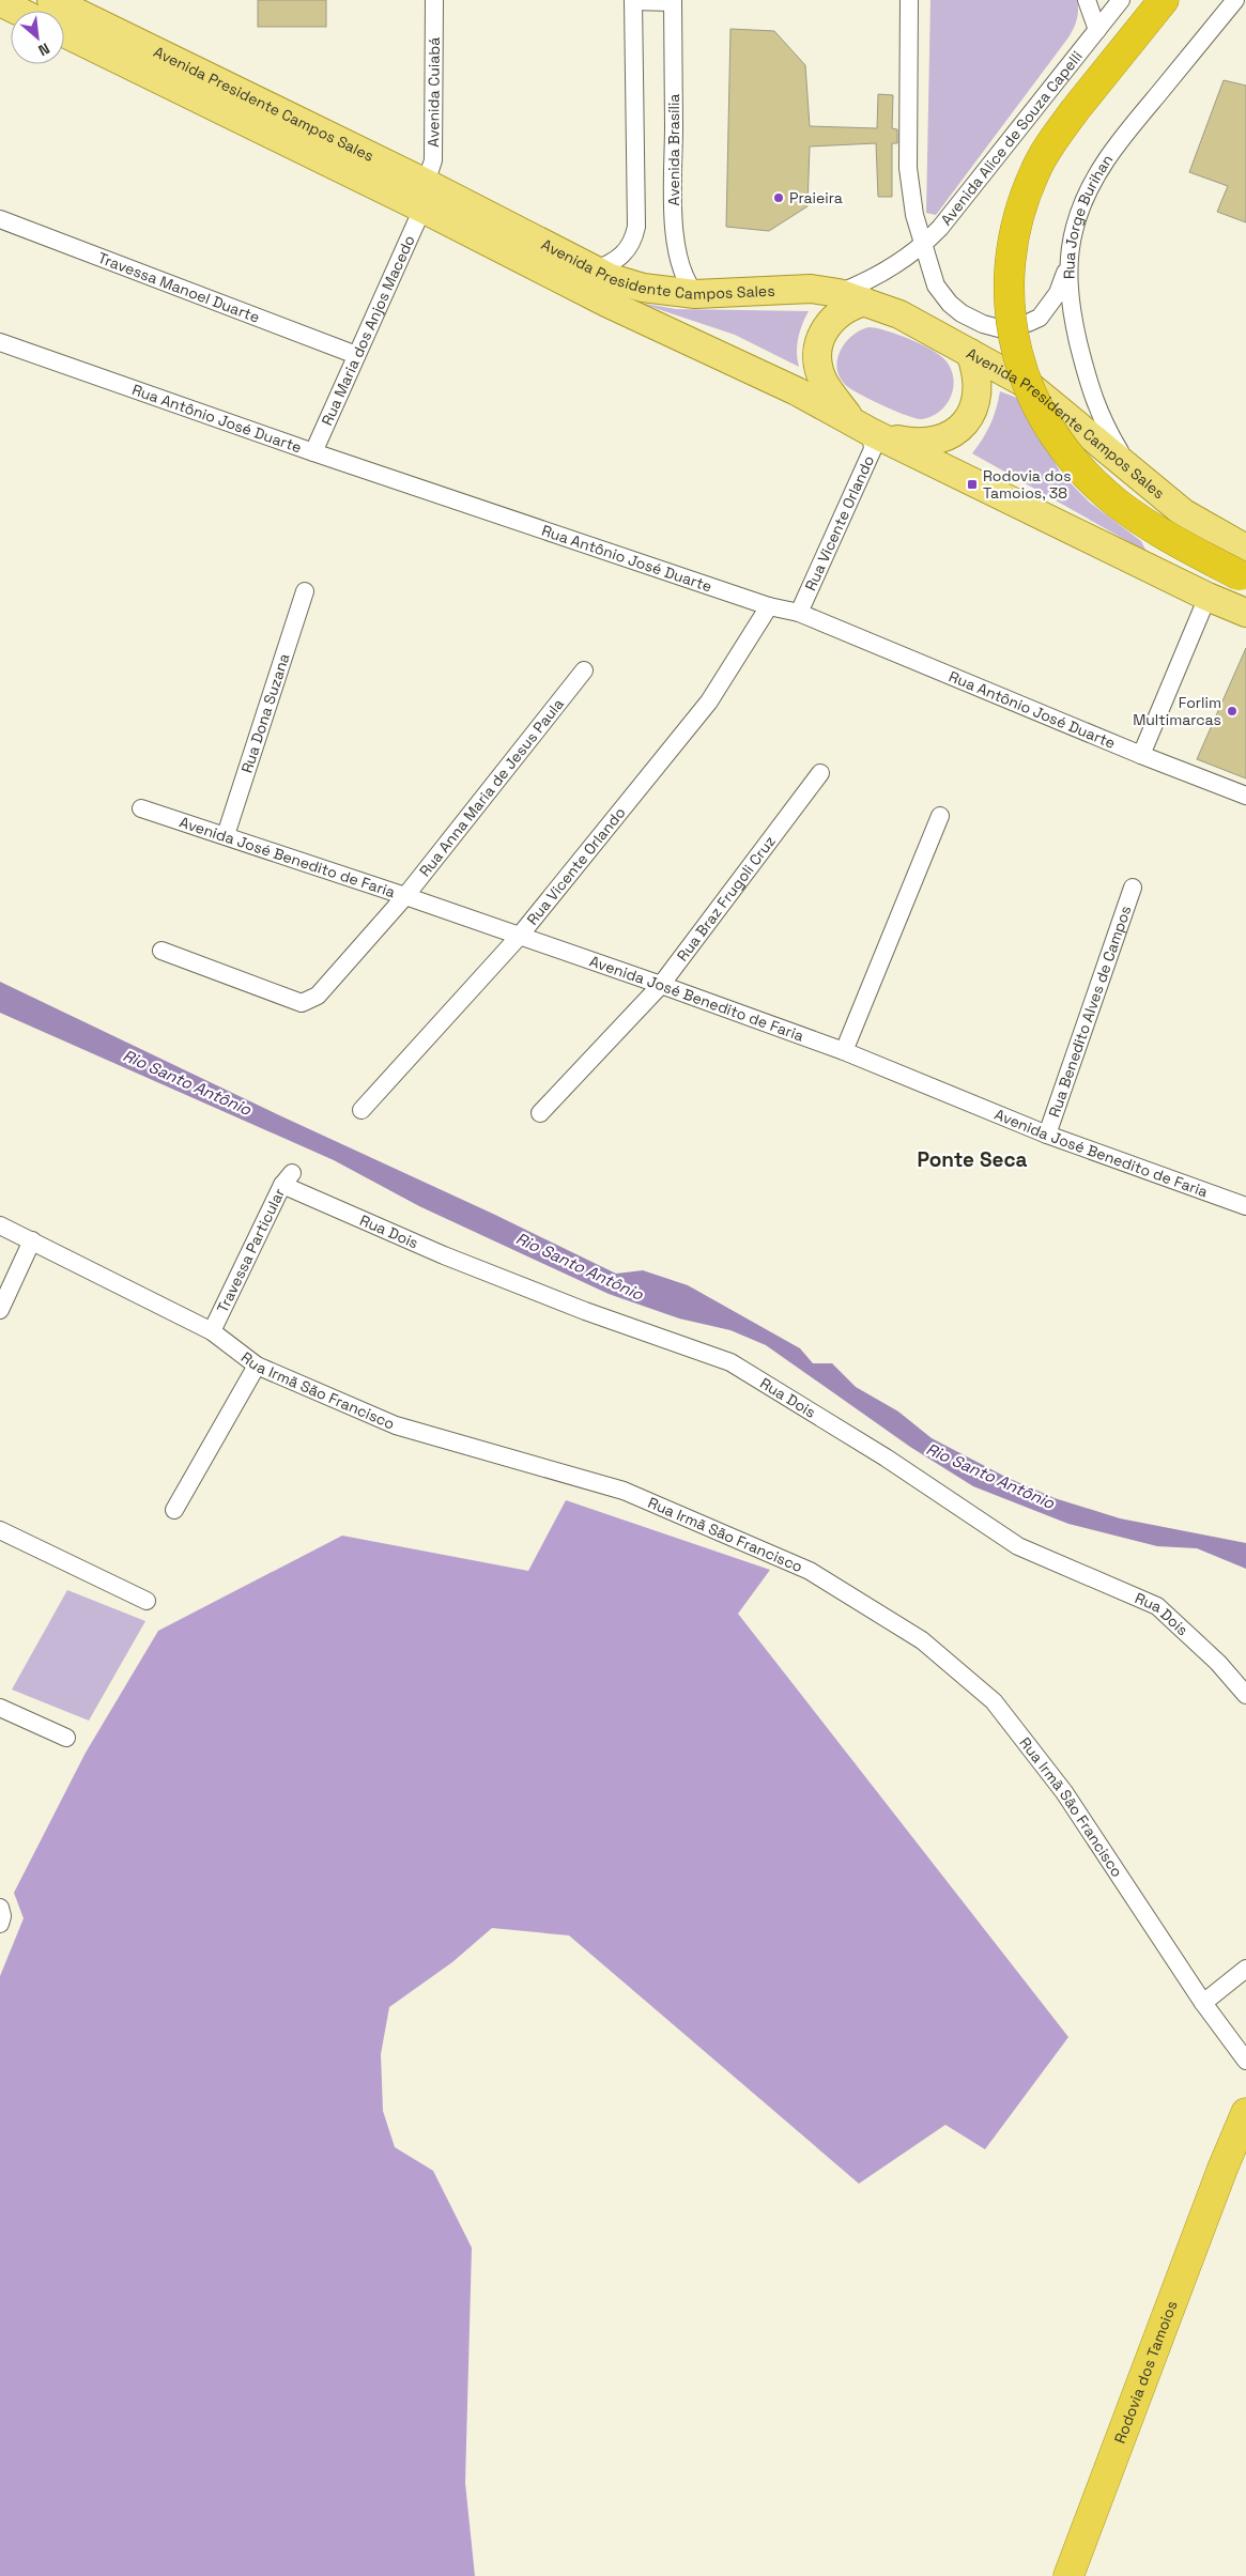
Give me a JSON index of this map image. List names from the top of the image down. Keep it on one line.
{"streets":{"highway":["Rodovia dos Tamoios"],"main road":["Avenida Presidente Campos Sales"],"street":["Avenida Cuiabá","Avenida Alice de Souza Capelli","Avenida Brasília","Rua Jorge Burihan","Travessa Manoel Duarte","Rua Maria dos Anjos Macedo","Rua Antônio José Duarte","Rua Vicente Orlando","Rua Dona Suzana","Rua Anna Maria de Jesus Paula","Avenida José Benedito de Faria","Rua Braz Frugoli Cruz","Rua Benedito Alves de Campos","Rua Dois","Travessa Particular","Rua Irmã São Francisco"]},"crossings":[["Avenida Cuiabá","Avenida Presidente Campos Sales"],["Avenida Cuiabá","Rua Maria dos Anjos Macedo"],["Avenida Presidente Campos Sales","Avenida Alice de Souza Capelli"],["Avenida Presidente Campos Sales","Avenida Brasília"],["Avenida Presidente Campos Sales","Rua Jorge Burihan"],["Avenida Presidente Campos Sales","Rua Maria dos Anjos Macedo"],["Avenida Presidente Campos Sales","Rua Vicente Orlando"],["Avenida Alice de Souza Capelli","Rua Vicente Orlando"],["Travessa Manoel Duarte","Rua Maria dos Anjos Macedo"],["Rua Maria dos Anjos Macedo","Rua Antônio José Duarte"],["Rua Antônio José Duarte","Rua Vicente Orlando"],["Rua Vicente Orlando","Avenida José Benedito de Faria"],["Rua Dona Suzana","Avenida José Benedito de Faria"],["Rua Anna Maria de Jesus Paula","Avenida José Benedito de Faria"],["Avenida José Benedito de Faria","Rua Braz Frugoli Cruz"],["Avenida José Benedito de Faria","Rua Benedito Alves de Campos"],["Rua Dois","Travessa Particular"],["Travessa Particular","Rua Irmã São Francisco"]],"districts":["Ponte Seca"],"water":["Rio Santo Antônio"],"places":{"other":["Praieira","Forlim Multimarcas"],"transit":["Rodovia dos Tamoios, 38"]},"north":"bottom right"}
